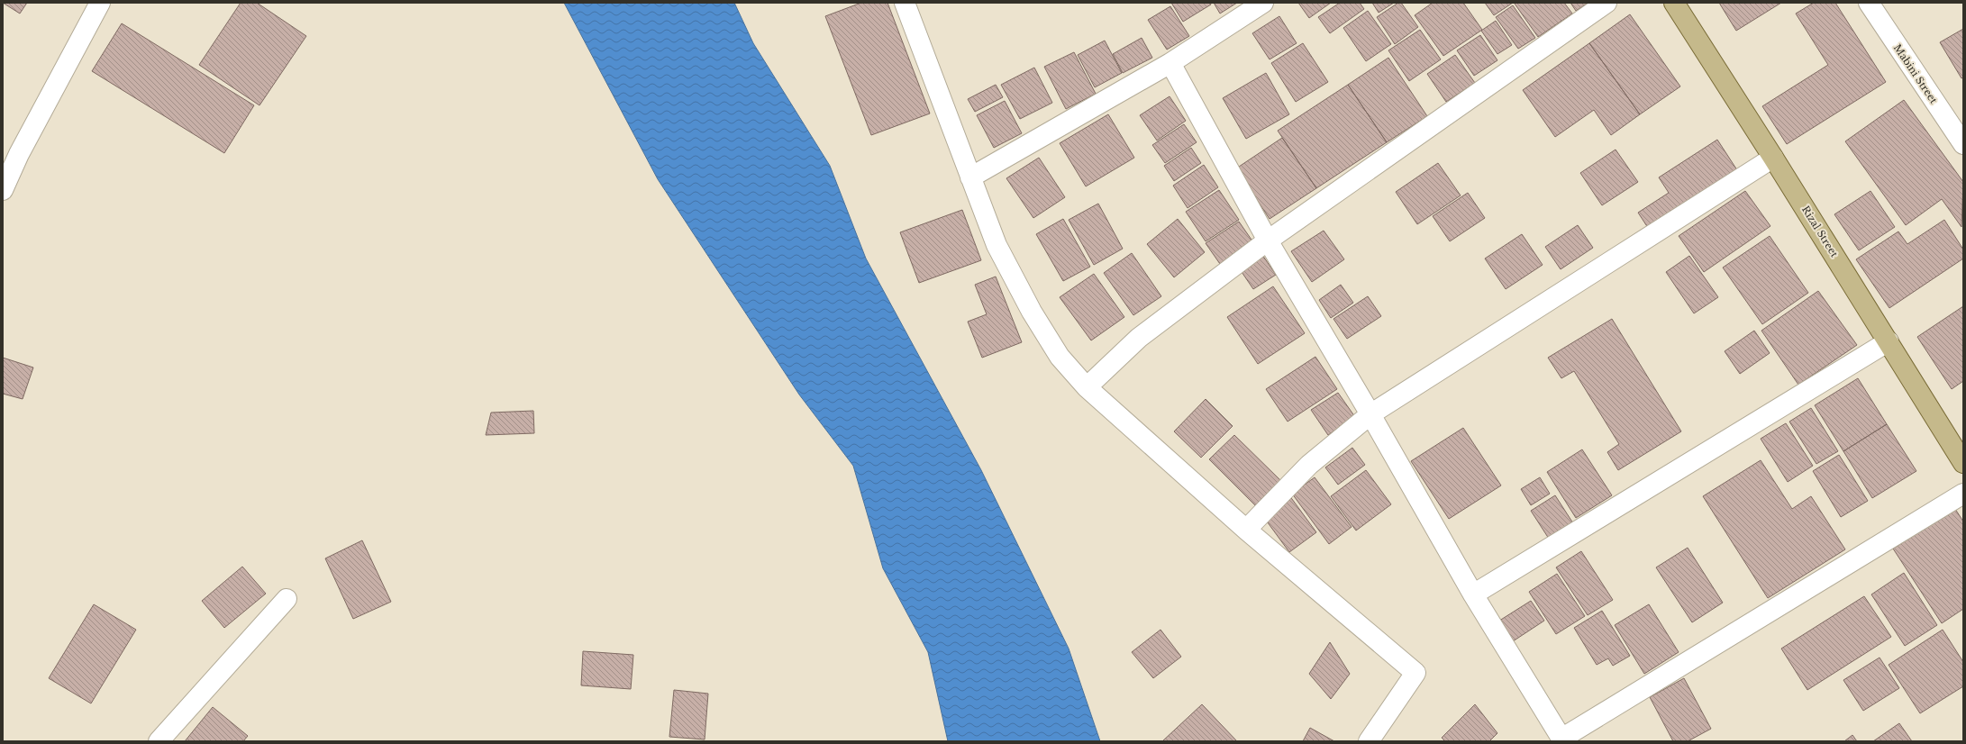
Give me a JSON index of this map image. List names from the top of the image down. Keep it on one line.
{"streets":{"main road":["Rizal Street"],"street":["Mabini Street"]}}
